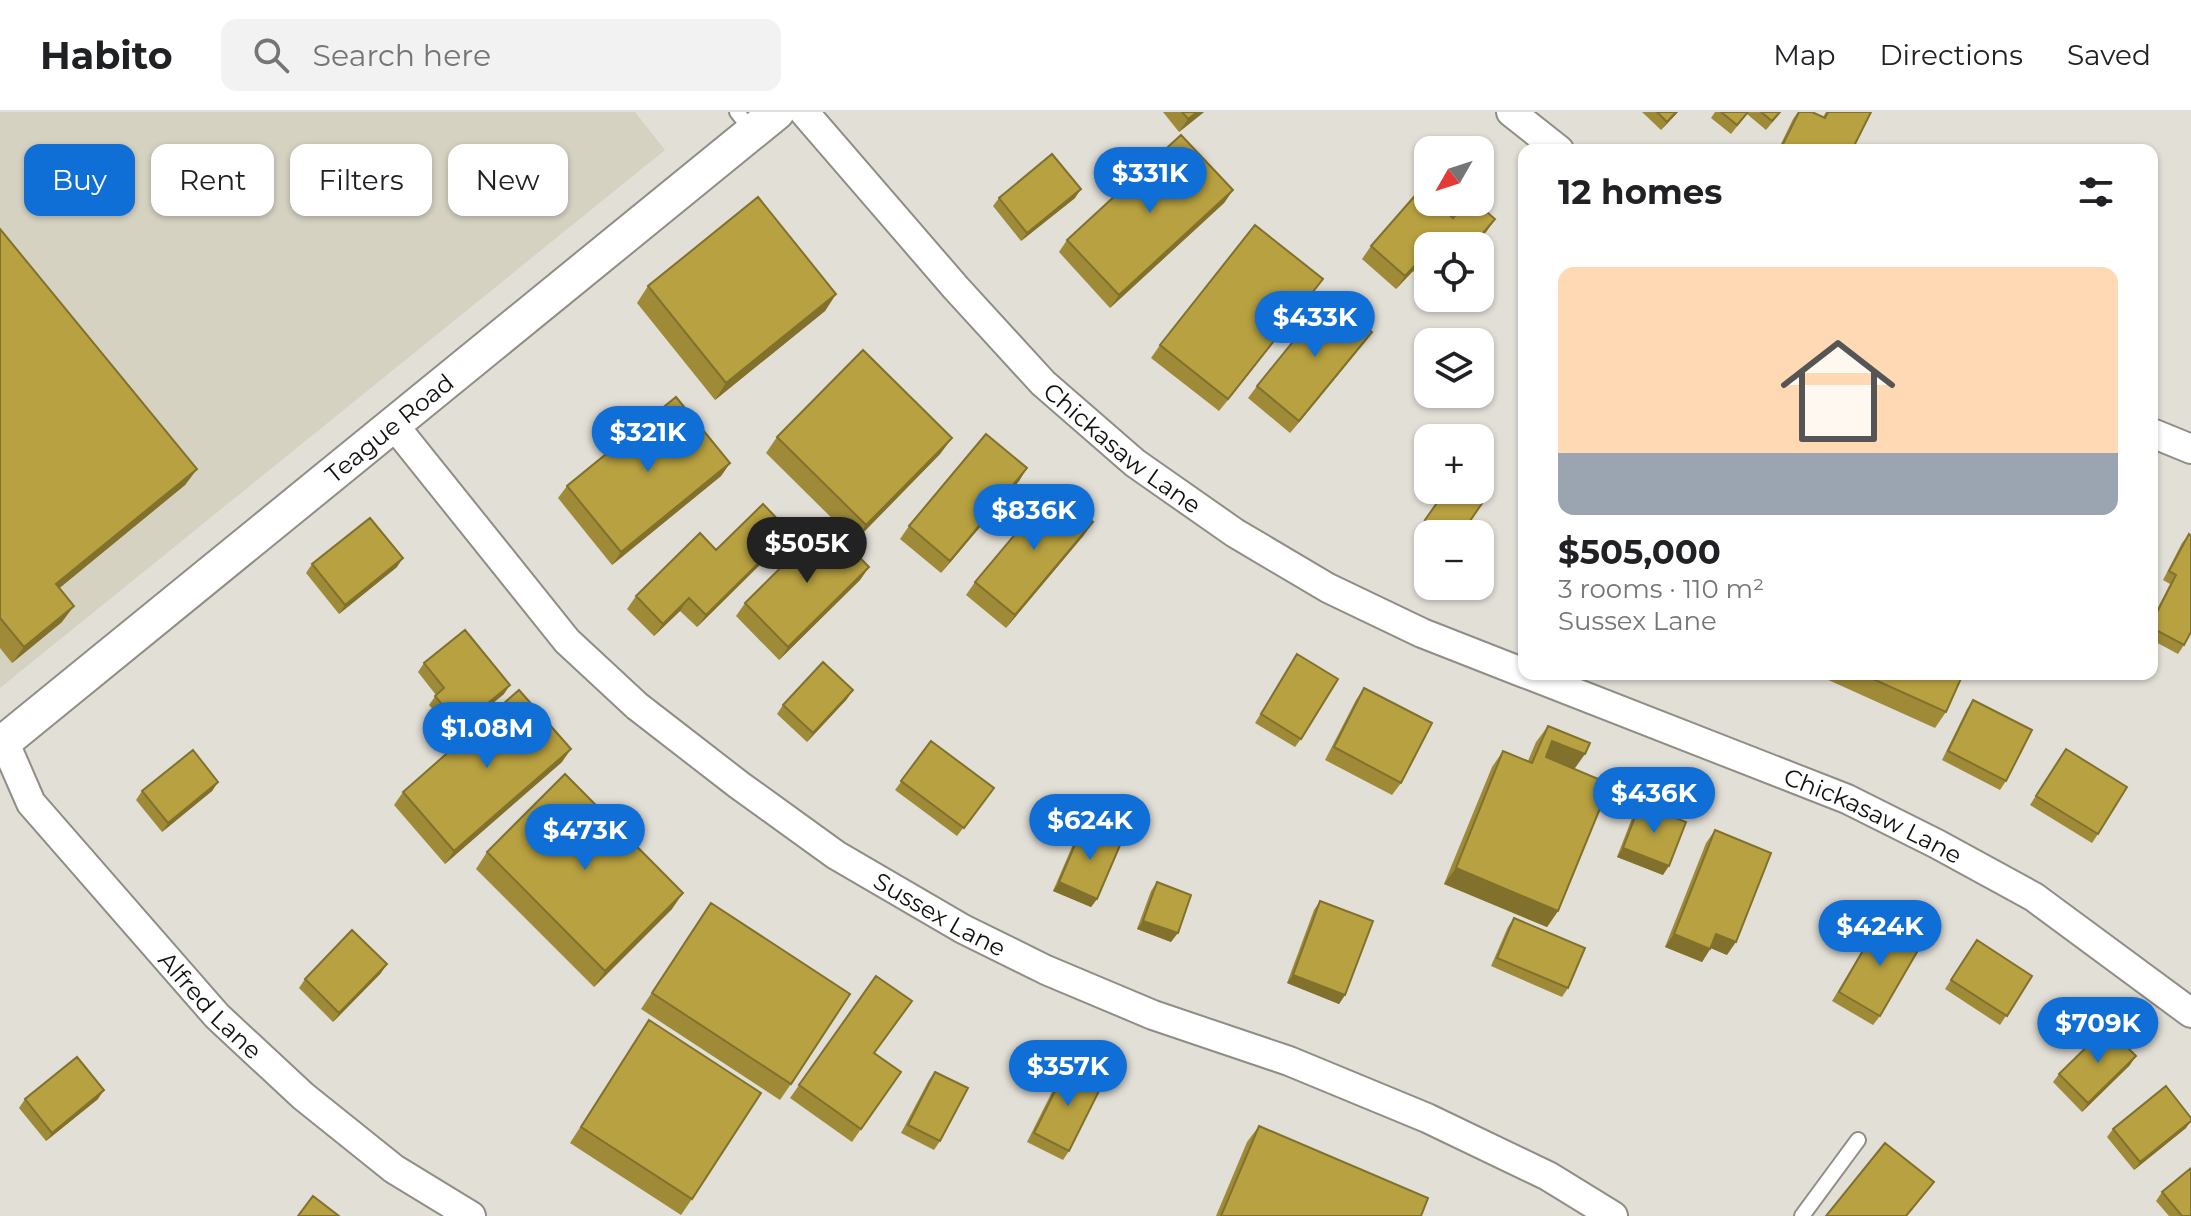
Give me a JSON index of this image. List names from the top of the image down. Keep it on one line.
{"streets":{"street":["Teague Road","Chickasaw Lane","Sussex Lane","Alfred Lane"]},"crossings":[["Teague Road","Sussex Lane"],["Teague Road","Alfred Lane"]],"north":"bottom left","page":{"header":"Habito","search":"Search here","nav":["Map","Directions","Saved"],"map_buttons":["+","−"],"chip":["Buy","Rent","Filters","New"],"heading":"12 homes","price":["$331K","$433K","$321K","$836K","$505K","$1.08M","$436K","$624K","$473K","$424K","$709K","$357K"],"list":[{"name":"$505,000","note":"3 rooms · 110 m² · Sussex Lane"}]}}
